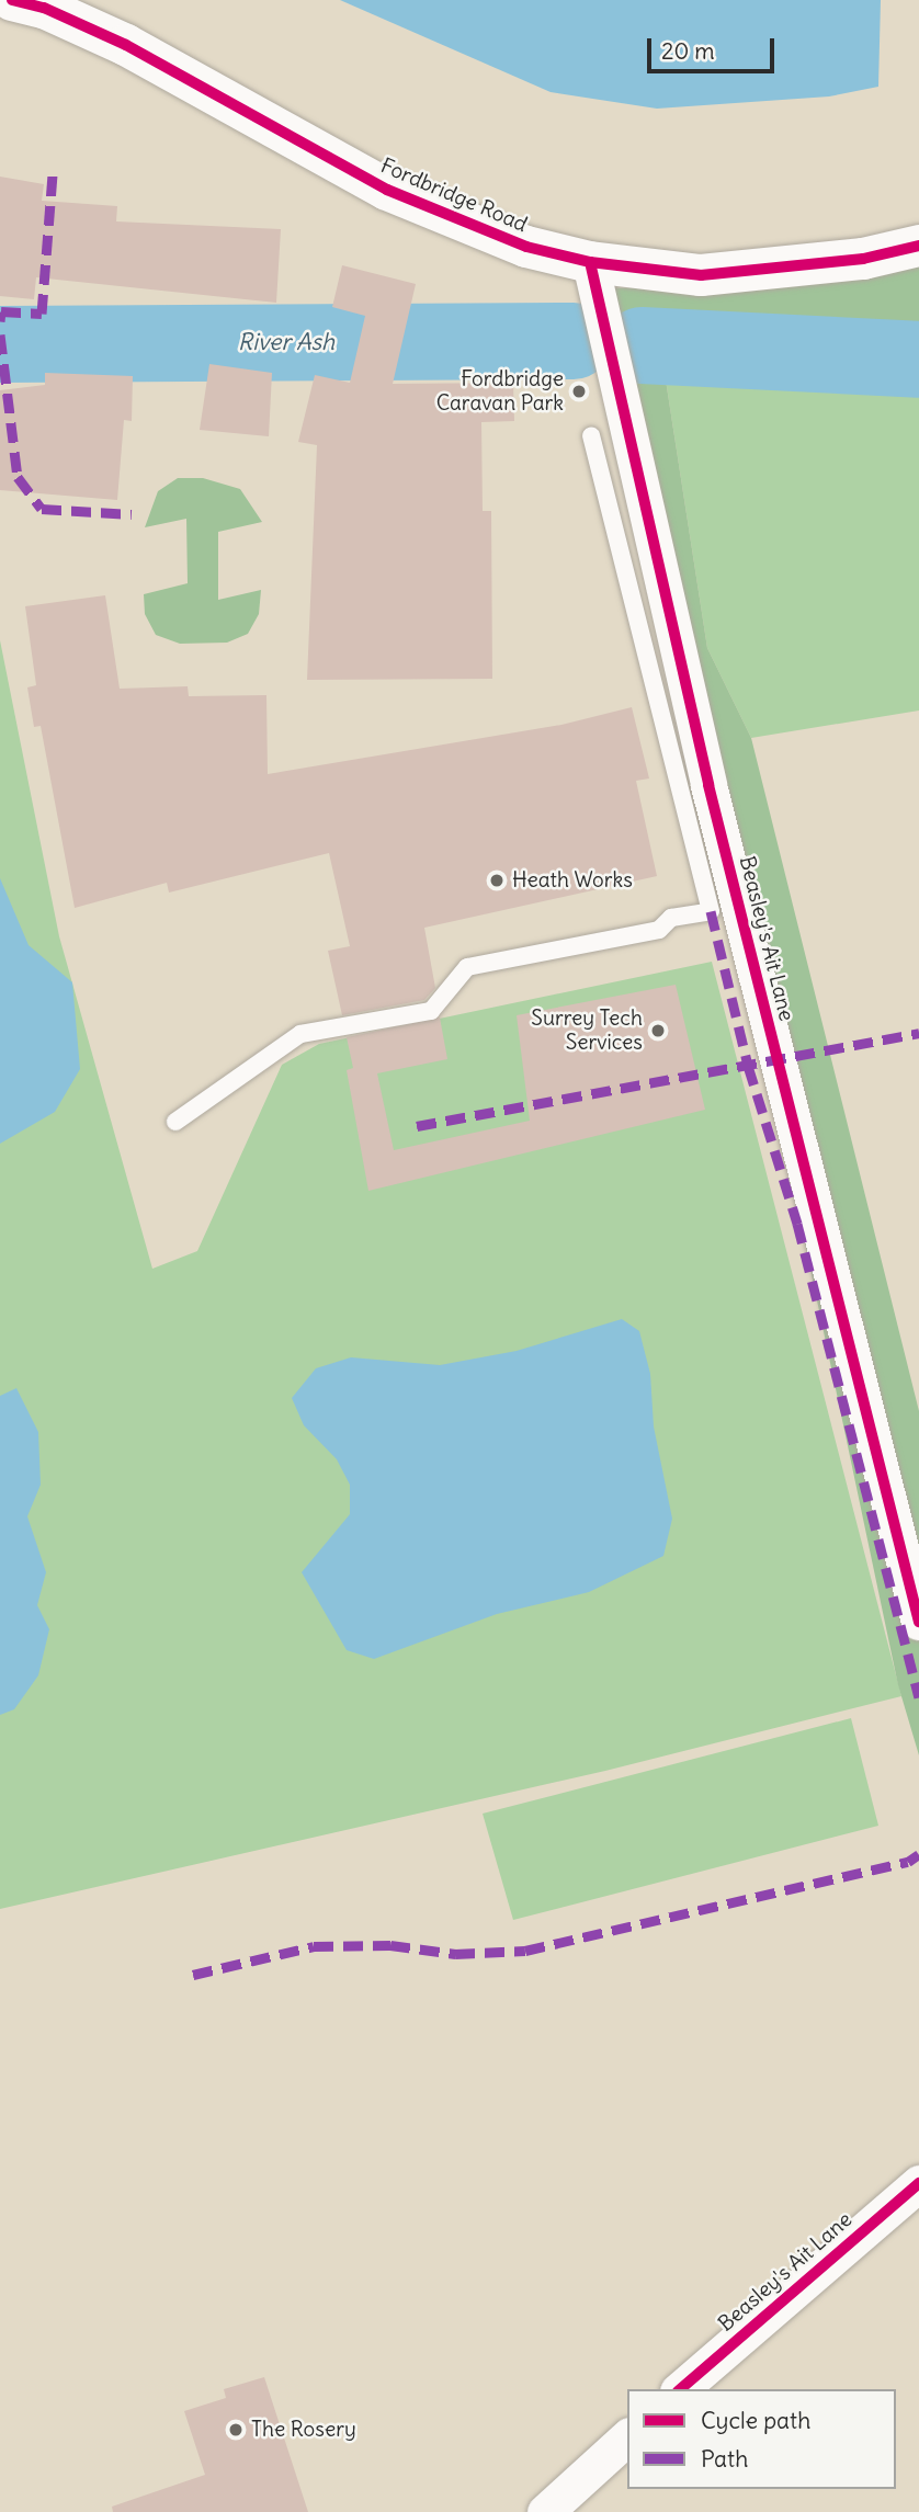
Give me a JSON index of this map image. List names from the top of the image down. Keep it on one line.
{"streets":{"street":["Fordbridge Road","Beasley's Ait Lane"]},"crossings":[["Fordbridge Road","Beasley's Ait Lane"]],"water":["River Ash"],"places":["Fordbridge Caravan Park","Heath Works","Surrey Tech Services","The Rosery"],"legend":["Cycle path","Path"],"scale_bar":"20 m"}
